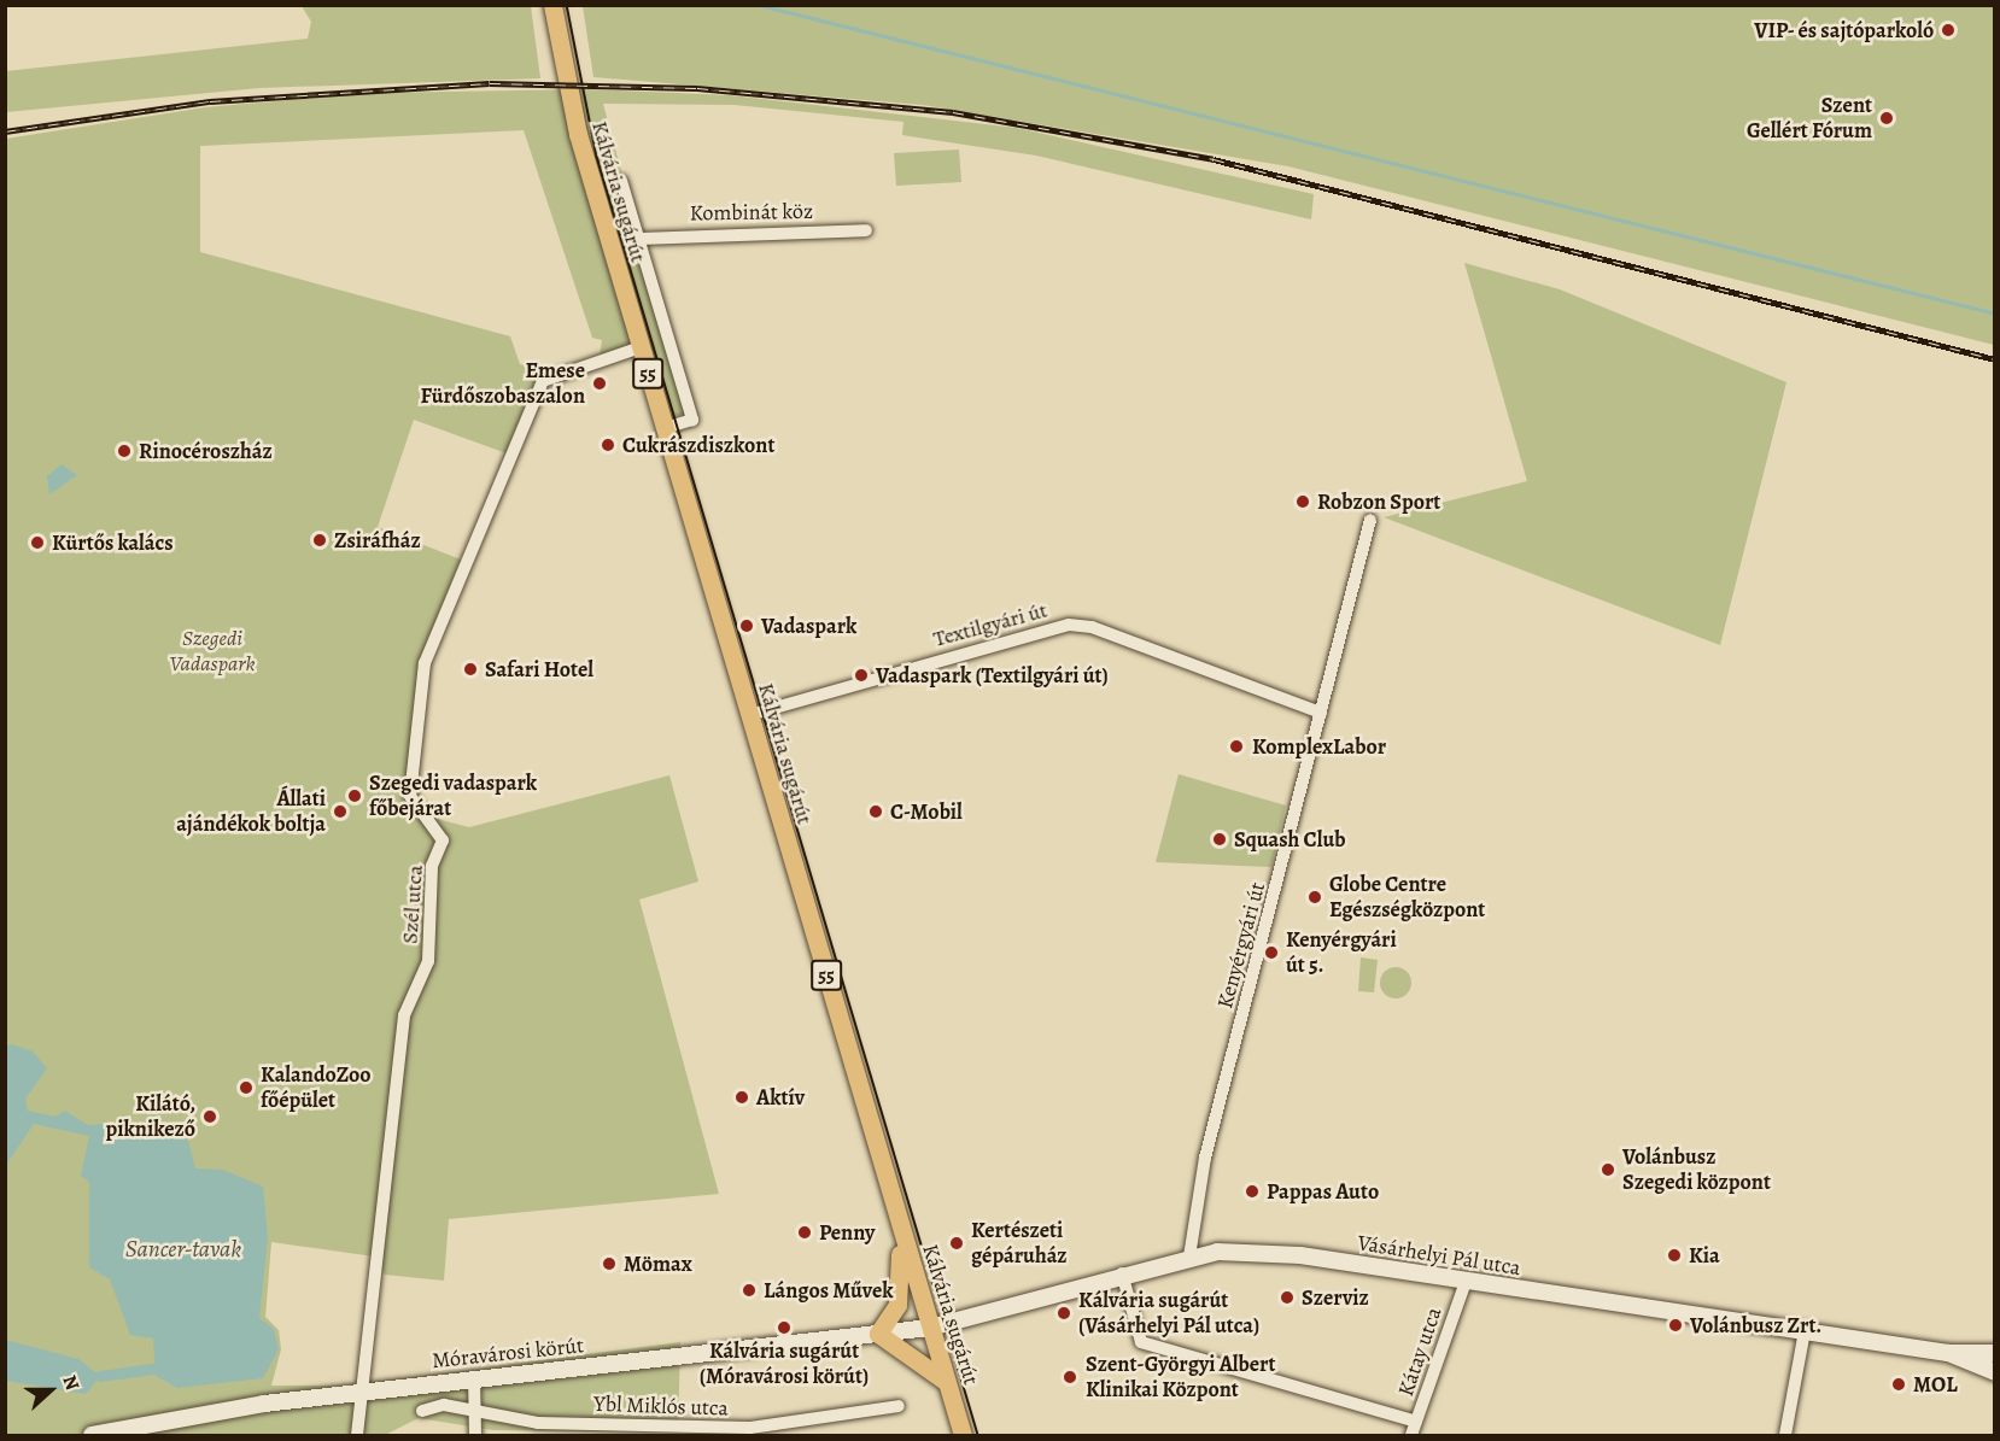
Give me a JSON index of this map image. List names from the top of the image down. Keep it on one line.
{"streets":{"main road":["Kálvária sugárút","55","Vásárhelyi Pál utca","Móravárosi körút"],"street":["Kombinát köz","Textilgyári út","Szél utca","Kenyérgyári út","Kátay utca","Ybl Miklós utca"]},"crossings":[["Kálvária sugárút","Kombinát köz"],["Kálvária sugárút","Textilgyári út"],["Kálvária sugárút","Szél utca"],["Kálvária sugárút","Vásárhelyi Pál utca"],["Kálvária sugárút","Móravárosi körút"],["Textilgyári út","Kenyérgyári út"],["Szél utca","Móravárosi körút"],["Kenyérgyári út","Vásárhelyi Pál utca"],["Vásárhelyi Pál utca","Kátay utca"],["Vásárhelyi Pál utca","Móravárosi körút"]],"water":["Sancer-tavak"],"parks":["Szegedi Vadaspark"],"places":["VIP- és sajtóparkoló","Szent Gellért Fórum","Emese Fürdőszobaszalon","Cukrászdiszkont","Rinocéroszház","Robzon Sport","Zsiráfház","Kürtős kalács","Vadaspark","Safari Hotel","Vadaspark (Textilgyári út)","KomplexLabor","Szegedi vadaspark főbejárat","Állati ajándékok boltja","C-Mobil","Squash Club","Globe Centre Egészségközpont","Kenyérgyári út 5.","KalandoZoo főépület","Aktív","Kilátó, piknikező","Volánbusz Szegedi központ","Pappas Auto","Penny","Kertészeti gépáruház","Kia","Mömax","Lángos Művek","Szerviz","Kálvária sugárút (Vásárhelyi Pál utca)","Volánbusz Zrt.","Kálvária sugárút (Móravárosi körút)","Szent-Györgyi Albert Klinikai Központ","MOL"],"north":"right"}
